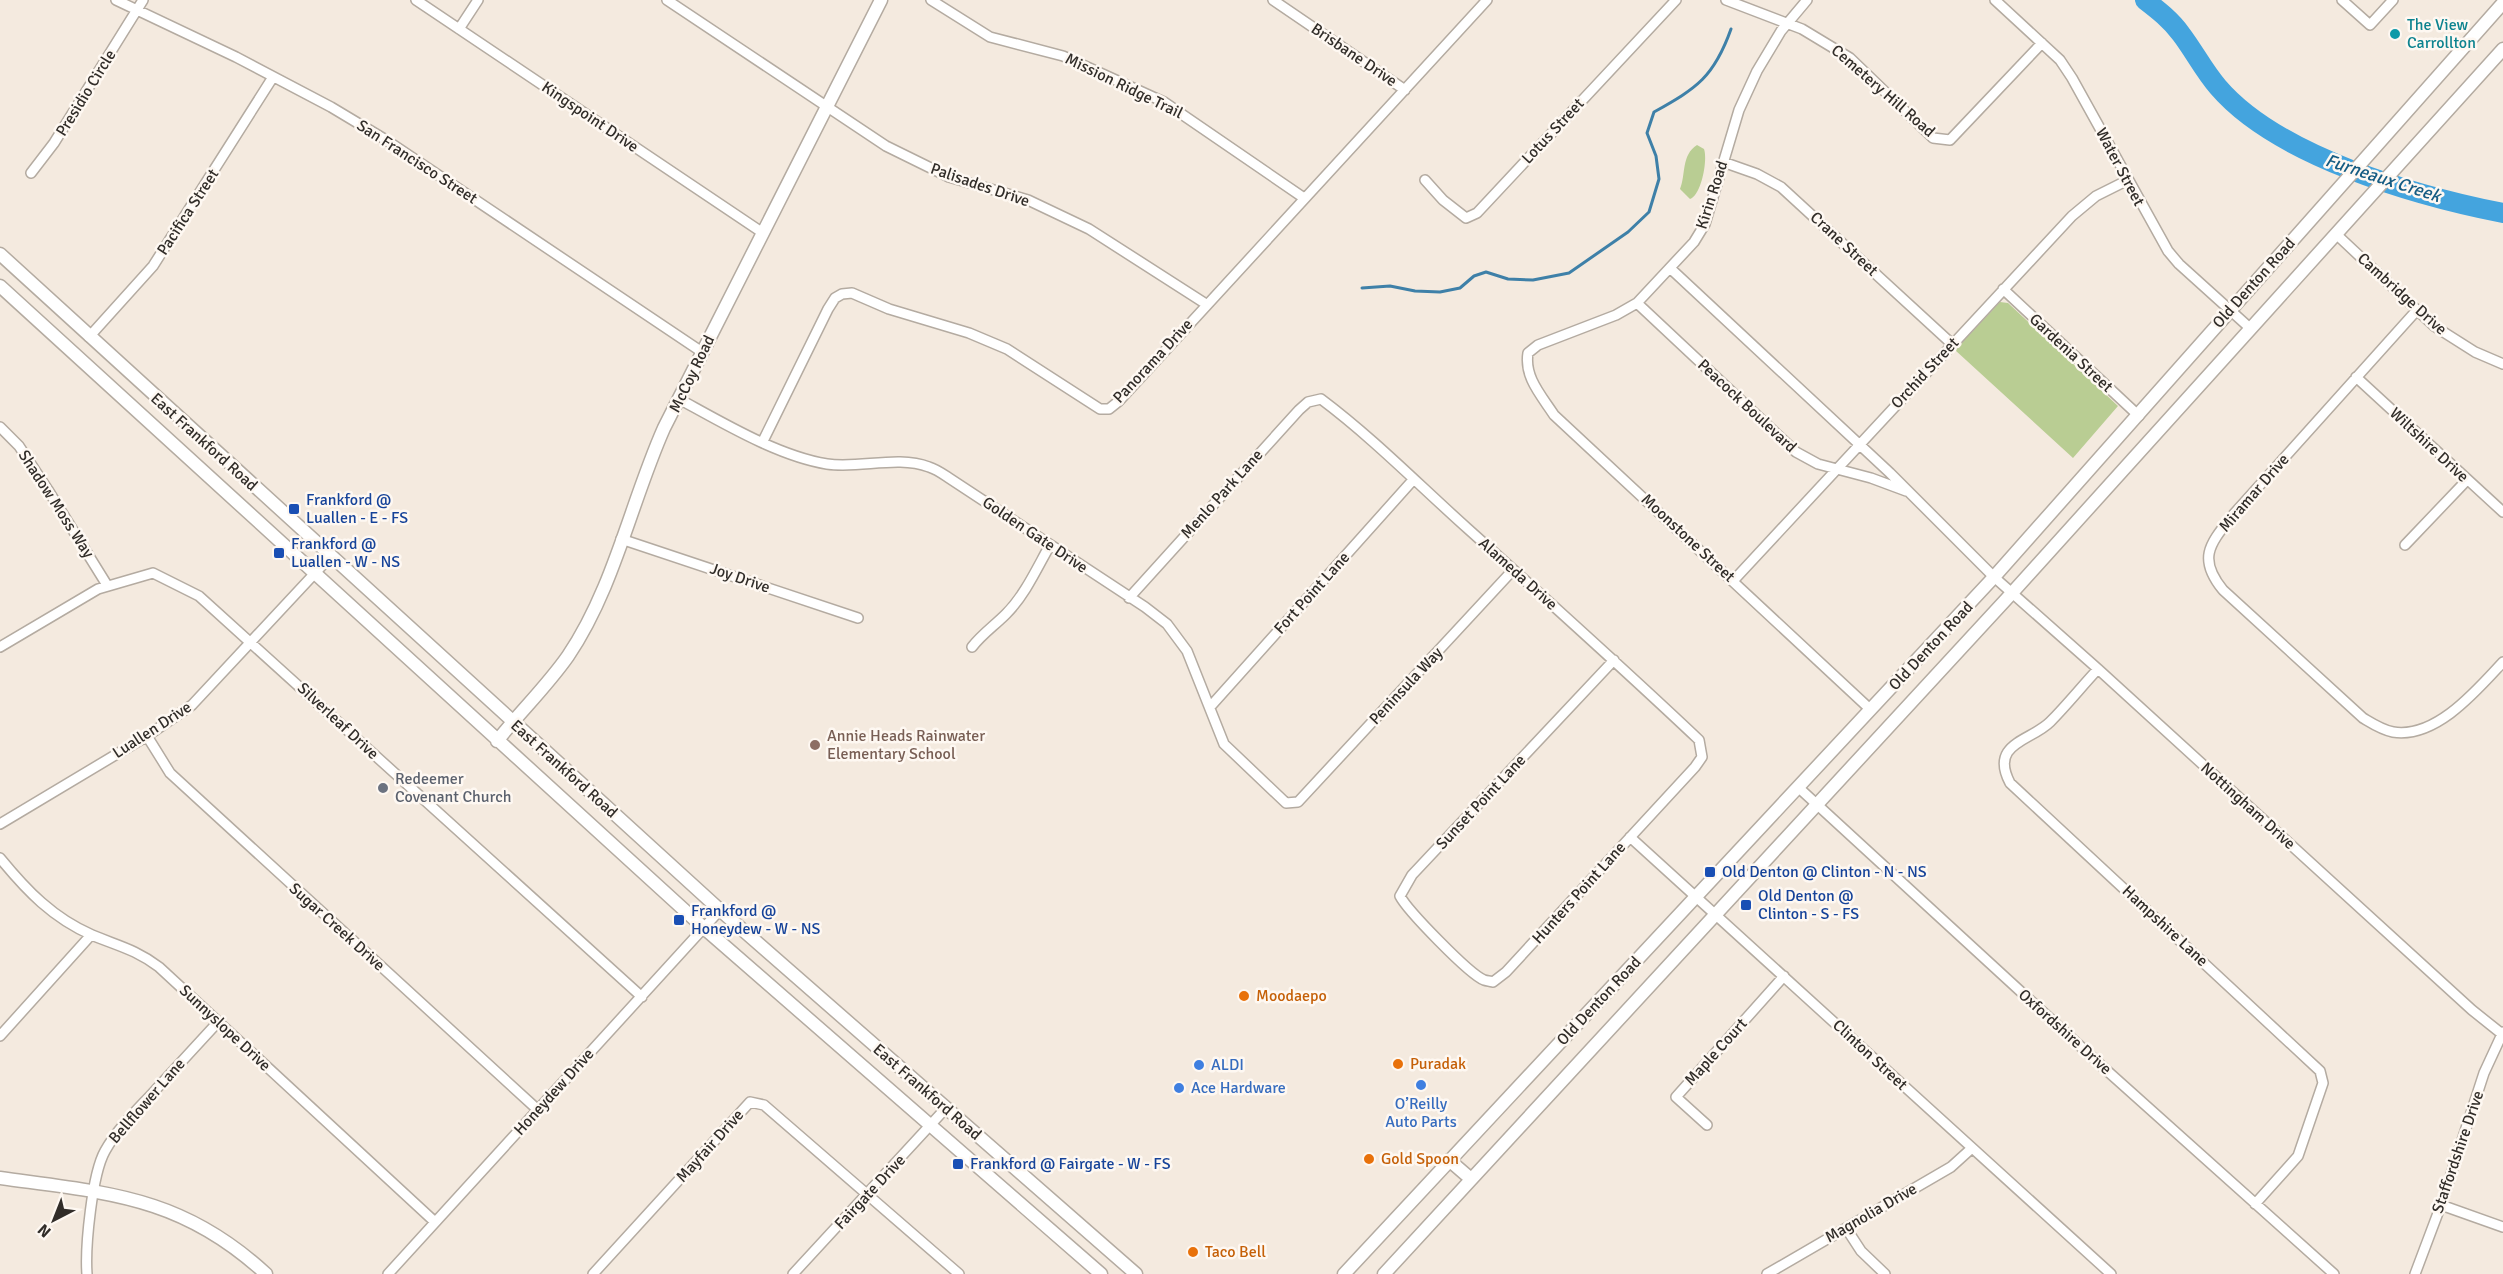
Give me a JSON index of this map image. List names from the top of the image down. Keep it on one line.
{"streets":{"main road":["Old Denton Road","McCoy Road","East Frankford Road"],"street":["Brisbane Drive","Mission Ridge Trail","Cemetery Hill Road","Presidio Circle","Kingspoint Drive","Lotus Street","San Francisco Street","Water Street","Palisades Drive","Kirin Road","Pacifica Street","Crane Street","Cambridge Drive","Gardenia Street","Panorama Drive","Orchid Street","Peacock Boulevard","Wiltshire Drive","Miramar Drive","Menlo Park Lane","Shadow Moss Way","Golden Gate Drive","Moonstone Street","Alameda Drive","Joy Drive","Fort Point Lane","Peninsula Way","Silverleaf Drive","Luallen Drive","Sunset Point Lane","Nottingham Drive","Hunters Point Lane","Hampshire Lane","Sugar Creek Drive","Sunnyslope Drive","Oxfordshire Drive","Maple Court","Clinton Street","Honeydew Drive","Bellflower Lane","Mayfair Drive","Staffordshire Drive","Fairgate Drive","Magnolia Drive"]},"crossings":[["Brisbane Drive","Panorama Drive"],["Mission Ridge Trail","Panorama Drive"],["Cemetery Hill Road","Water Street"],["Cemetery Hill Road","Kirin Road"],["Presidio Circle","San Francisco Street"],["Kingspoint Drive","McCoy Road"],["San Francisco Street","Pacifica Street"],["San Francisco Street","McCoy Road"],["Water Street","Old Denton Road"],["Water Street","Orchid Street"],["Palisades Drive","Panorama Drive"],["Palisades Drive","McCoy Road"],["Kirin Road","Crane Street"],["Kirin Road","Peacock Boulevard"],["Kirin Road","Moonstone Street"],["Pacifica Street","East Frankford Road"],["Crane Street","Orchid Street"],["Old Denton Road","Cambridge Drive"],["Old Denton Road","Gardenia Street"],["Old Denton Road","Peacock Boulevard"],["Old Denton Road","Moonstone Street"],["Old Denton Road","Nottingham Drive"],["Old Denton Road","Oxfordshire Drive"],["Old Denton Road","Clinton Street"],["Cambridge Drive","Miramar Drive"],["Gardenia Street","Orchid Street"],["Panorama Drive","Golden Gate Drive"],["Orchid Street","Peacock Boulevard"],["Orchid Street","Moonstone Street"],["McCoy Road","East Frankford Road"],["McCoy Road","Golden Gate Drive"],["McCoy Road","Joy Drive"],["Peacock Boulevard","Nottingham Drive"],["East Frankford Road","Luallen Drive"],["East Frankford Road","Honeydew Drive"],["East Frankford Road","Fairgate Drive"],["Wiltshire Drive","Miramar Drive"],["Menlo Park Lane","Golden Gate Drive"],["Menlo Park Lane","Alameda Drive"],["Shadow Moss Way","Silverleaf Drive"],["Golden Gate Drive","Fort Point Lane"],["Golden Gate Drive","Peninsula Way"],["Alameda Drive","Fort Point Lane"],["Alameda Drive","Peninsula Way"],["Alameda Drive","Sunset Point Lane"],["Alameda Drive","Hunters Point Lane"],["Silverleaf Drive","Luallen Drive"],["Silverleaf Drive","Honeydew Drive"],["Luallen Drive","Sugar Creek Drive"],["Sunset Point Lane","Hunters Point Lane"],["Nottingham Drive","Hampshire Lane"],["Nottingham Drive","Staffordshire Drive"],["Hunters Point Lane","Clinton Street"],["Hampshire Lane","Oxfordshire Drive"],["Sugar Creek Drive","Honeydew Drive"],["Sunnyslope Drive","Honeydew Drive"],["Sunnyslope Drive","Bellflower Lane"],["Maple Court","Clinton Street"],["Clinton Street","Magnolia Drive"],["Mayfair Drive","Fairgate Drive"]],"water":["Furneaux Creek"],"places":{"other":["The View Carrollton","Annie Heads Rainwater Elementary School","Redeemer Covenant Church","Moodaepo","Puradak","ALDI","O’Reilly Auto Parts","Ace Hardware","Gold Spoon","Taco Bell"],"transit":["Frankford @ Luallen - E - FS","Frankford @ Luallen - W - NS","Old Denton @ Clinton - N - NS","Old Denton @ Clinton - S - FS","Frankford @ Honeydew - W - NS","Frankford @ Fairgate - W - FS"]},"north":"bottom left"}
